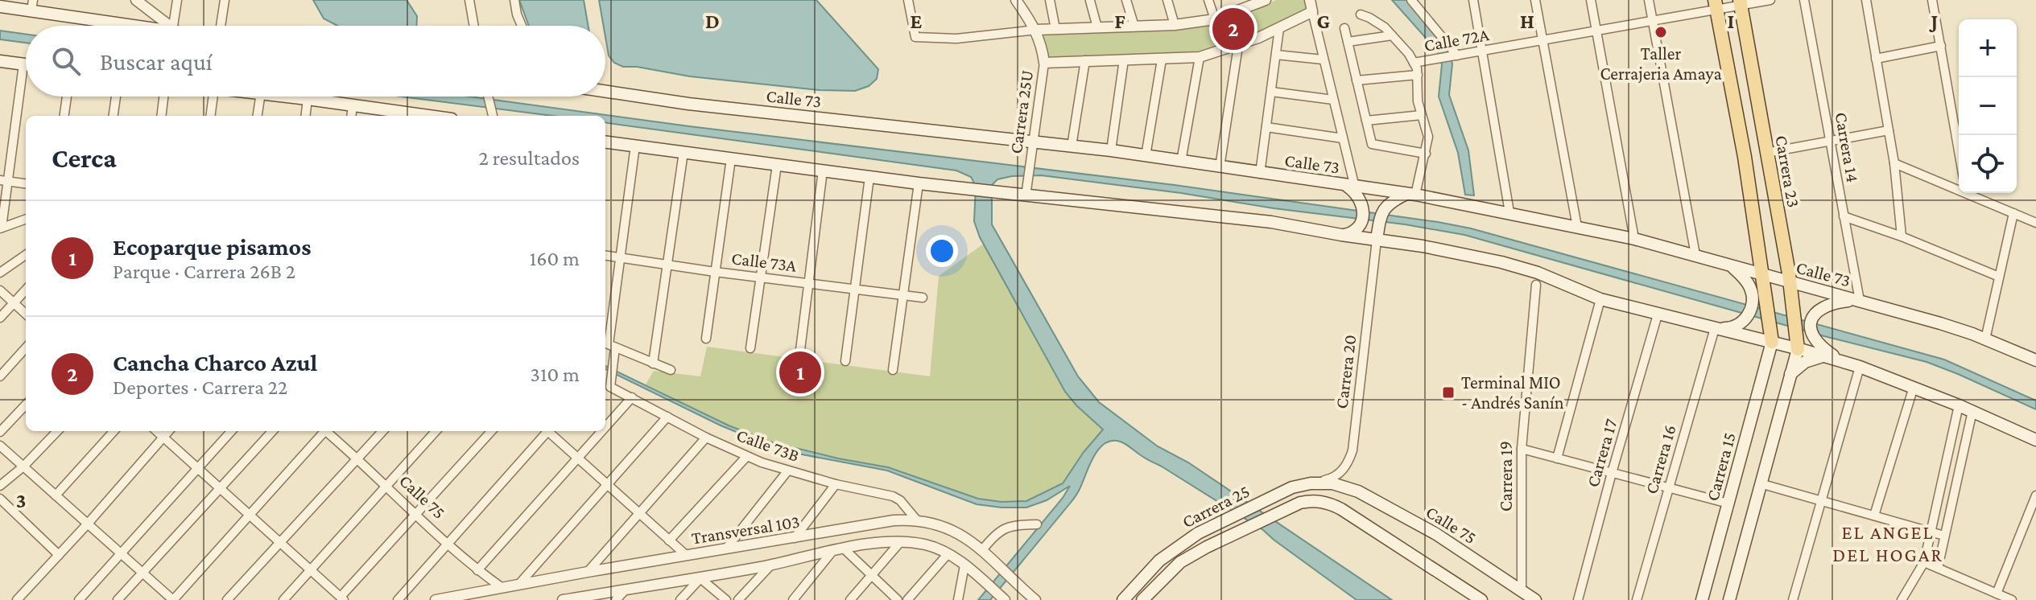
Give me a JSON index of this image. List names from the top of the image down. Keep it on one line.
{"streets":{"main road":["Calle 73","Carrera 23","Carrera 15","Calle 75","Carrera 25"],"street":["Calle 72A","Carrera 25U","Carrera 14","Calle 73A","Carrera 20","Calle 73B","Carrera 17","Carrera 16","Carrera 19","Transversal 103"]},"crossings":[["Calle 72A","Carrera 23"],["Calle 73","Carrera 25U"],["Calle 73","Carrera 14"],["Calle 73","Carrera 23"],["Carrera 20","Carrera 25"],["Calle 73B","Transversal 103"],["Carrera 19","Calle 75"],["Calle 75","Carrera 25"],["Calle 75","Transversal 103"]],"districts":["EL ANGEL DEL HOGAR"],"places":{"other":["Taller Cerrajeria Amaya"],"transit":["Terminal MIO - Andrés Sanín"]},"page":{"pins":["2","1"],"map_buttons":["+","−"],"search":"Buscar aquí","heading":["Cerca","2 resultados"],"list":[{"mark":"1","name":"Ecoparque pisamos","note":"Parque · Carrera 26B 2","value":"160 m"},{"mark":"2","name":"Cancha Charco Azul","note":"Deportes · Carrera 22","value":"310 m"}]},"grid":{"columns":["D","E","F","G","H","I","J"],"rows":["3"]}}
